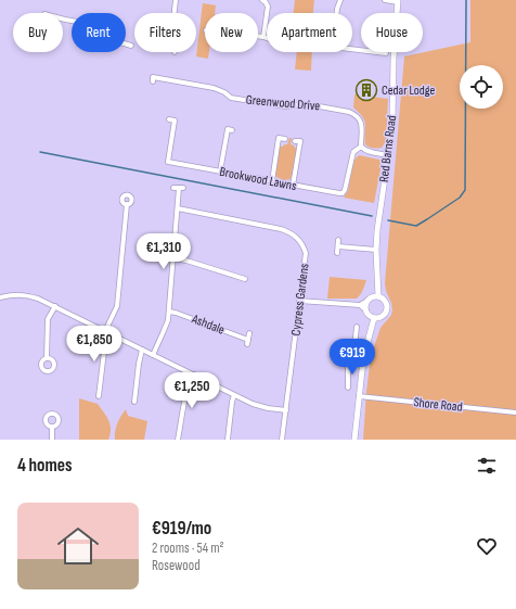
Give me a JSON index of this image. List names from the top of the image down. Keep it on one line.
{"streets":{"street":["Greenwood Drive","Red Barns Road","Brookwood Lawns","Cypress Gardens","Ashdale","Shore Road"]},"crossings":[["Greenwood Drive","Brookwood Lawns"]],"places":{"building":["Cedar Lodge"]},"page":{"chip":["Buy","Rent","Filters","New","Apartment","House"],"price":["€1,310","€1,850","€919","€1,250"],"heading":"4 homes","list":[{"name":"€919/mo","note":"2 rooms · 54 m² · Rosewood"}]}}
